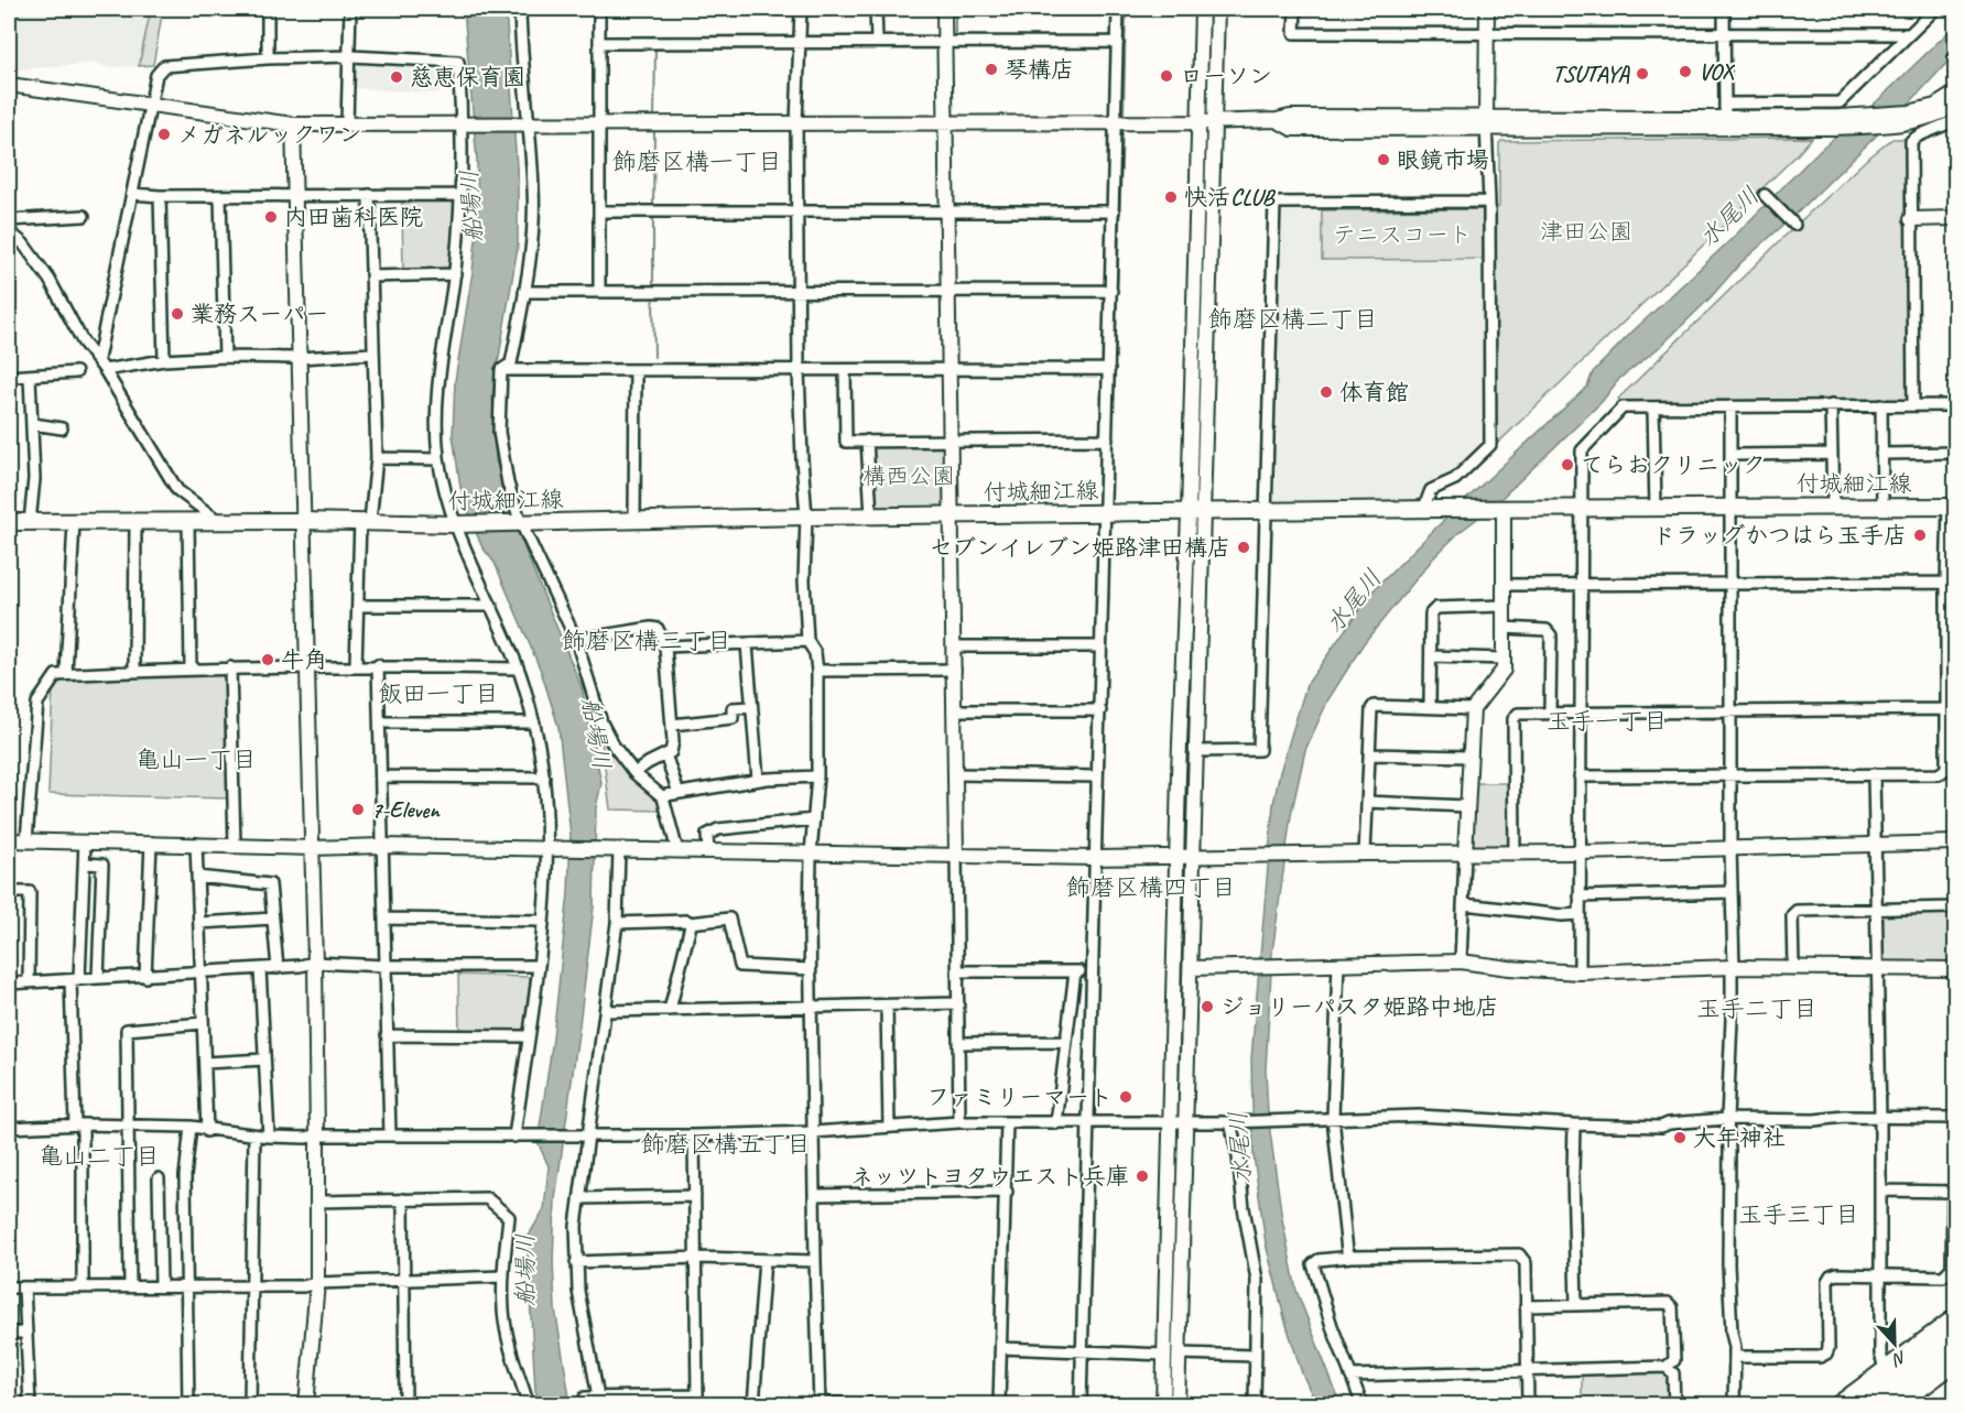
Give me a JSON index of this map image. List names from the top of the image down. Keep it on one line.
{"streets":{"main road":["付城細江線"]},"districts":["飾磨区構一丁目","飾磨区構二丁目","飾磨区構三丁目","飯田一丁目","玉手一丁目","亀山一丁目","飾磨区構四丁目","玉手二丁目","飾磨区構五丁目","亀山二丁目","玉手三丁目"],"water":["船場川","水尾川"],"parks":["津田公園","テニスコート","構西公園"],"places":["琴構店","VOX","TSUTAYA","ローソン","慈恵保育園","メガネルックワン","眼鏡市場","快活CLUB","内田歯科医院","業務スーパー","体育館","てらおクリニック","ドラッグかつはら玉手店","セブンイレブン姫路津田構店","牛角","7-Eleven","ジョリーパスタ姫路中地店","ファミリーマート","大年神社","ネッツトヨタウエスト兵庫"],"north":"bottom"}
